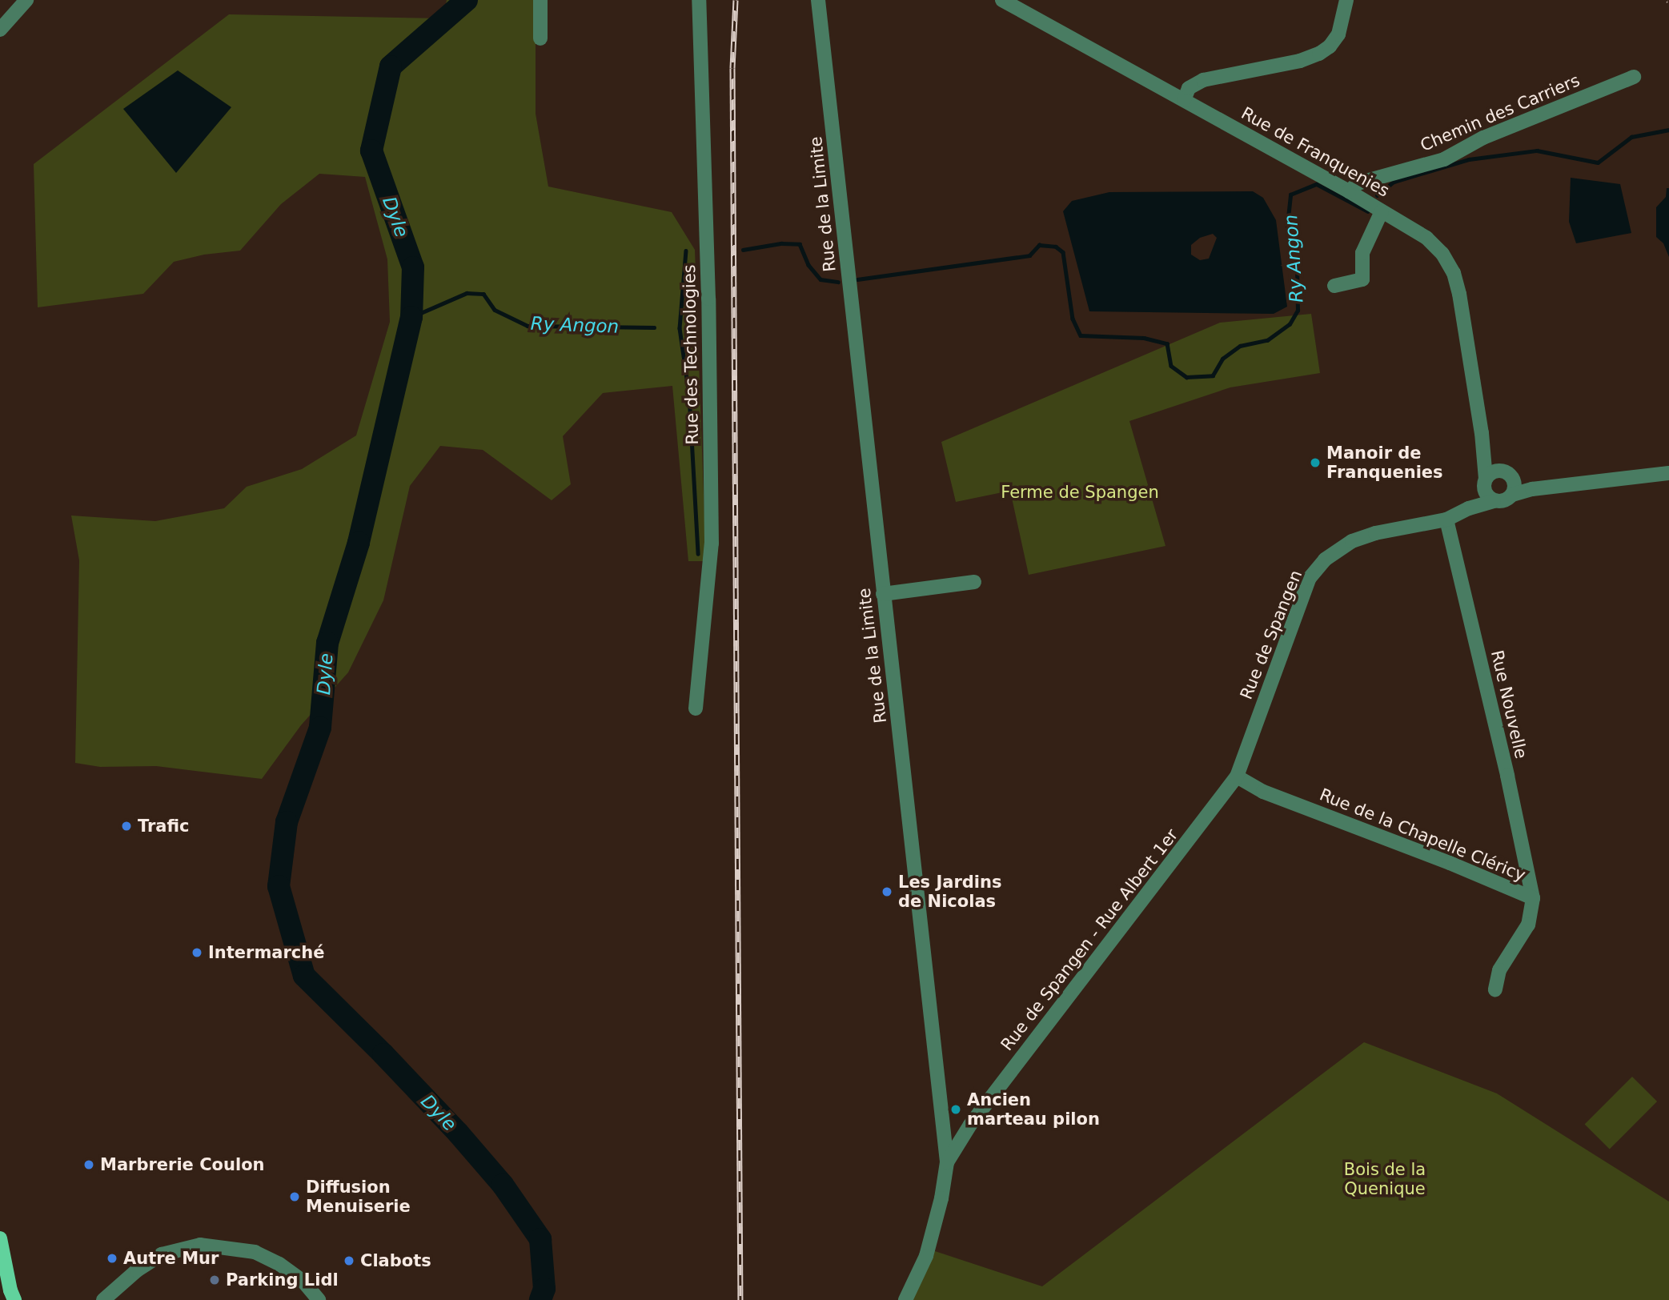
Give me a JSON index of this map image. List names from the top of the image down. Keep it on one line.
{"streets":{"street":["Chemin des Carriers","Rue de Franquenies","Rue de la Limite","Rue des Technologies","Rue de Spangen","Rue Nouvelle","Rue de la Chapelle Cléricy","Rue de Spangen - Rue Albert 1er"]},"crossings":[["Chemin des Carriers","Rue de Franquenies"],["Rue de Franquenies","Rue de Spangen"],["Rue de la Limite","Rue de Spangen - Rue Albert 1er"],["Rue de Spangen","Rue Nouvelle"],["Rue de Spangen","Rue de la Chapelle Cléricy"],["Rue de Spangen","Rue de Spangen - Rue Albert 1er"],["Rue Nouvelle","Rue de la Chapelle Cléricy"],["Rue de la Chapelle Cléricy","Rue de Spangen - Rue Albert 1er"]],"water":["Dyle","Ry Angon"],"parks":["Ferme de Spangen","Bois de la Quenique"],"places":["Manoir de Franquenies","Trafic","Les Jardins de Nicolas","Intermarché","Ancien marteau pilon","Marbrerie Coulon","Diffusion Menuiserie","Autre Mur","Clabots","Parking Lidl"]}
